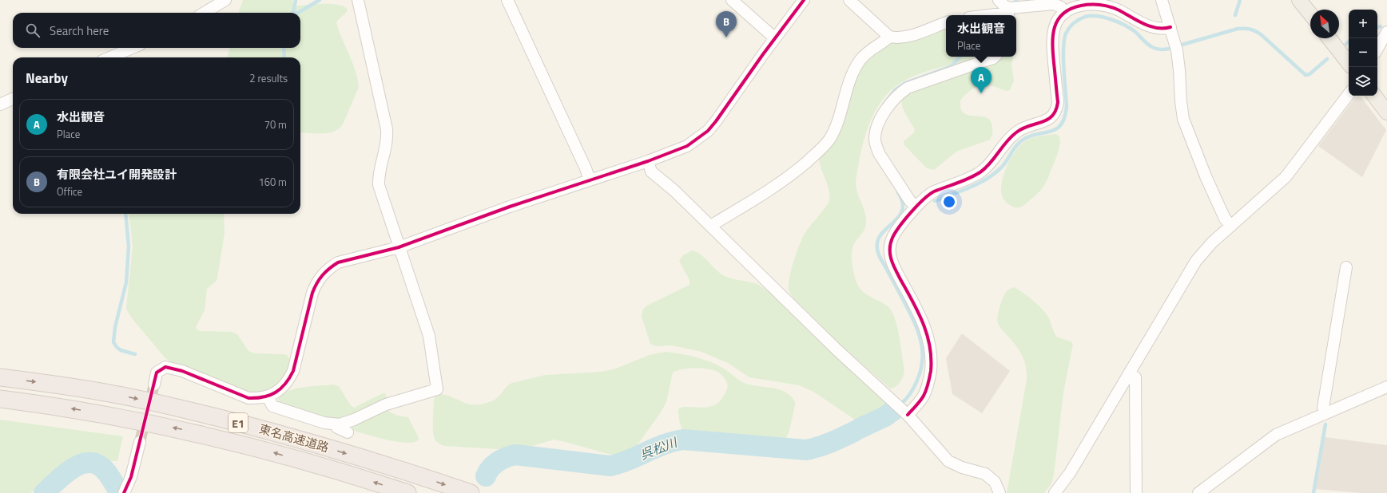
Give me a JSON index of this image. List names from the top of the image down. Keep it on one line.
{"streets":{"highway":["E1","東名高速道路"]},"water":["呉松川"],"north":"top left","page":{"map_buttons":["+","−"],"pins":["B","A"],"search":"Search here","popup":["水出観音","Place"],"heading":["Nearby","2 results"],"list":[{"mark":"A","name":"水出観音","note":"Place","value":"70 m"},{"mark":"B","name":"有限会社ユイ開発設計","note":"Office","value":"160 m"}]}}
